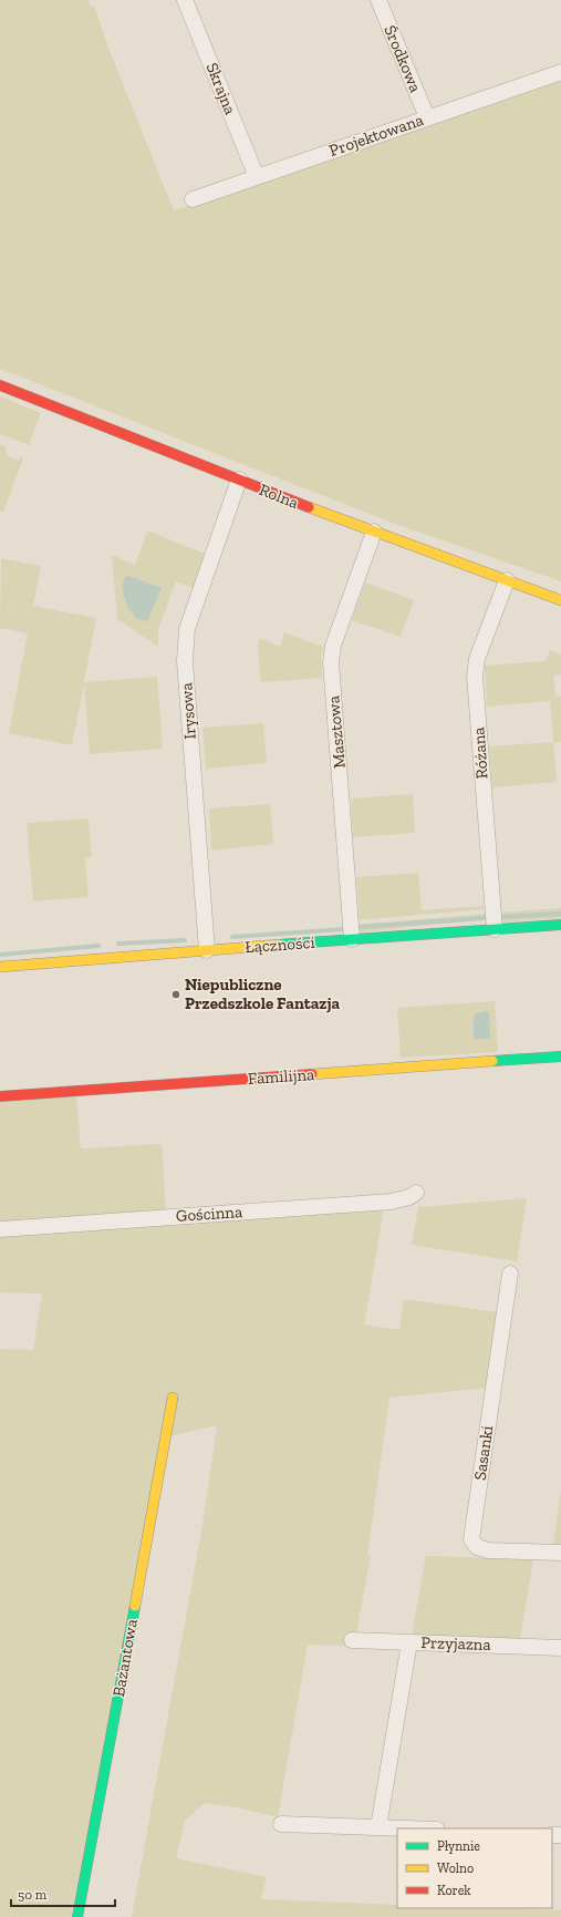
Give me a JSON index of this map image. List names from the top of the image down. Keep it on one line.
{"streets":{"street":["Środkowa","Skrajna","Projektowana","Rolna","Irysowa","Masztowa","Różana","Łączności","Familijna","Gościnna","Sasanki","Przyjazna","Bażantowa"]},"crossings":[["Środkowa","Projektowana"],["Skrajna","Projektowana"],["Rolna","Irysowa"],["Rolna","Masztowa"],["Rolna","Różana"],["Irysowa","Łączności"],["Masztowa","Łączności"],["Różana","Łączności"]],"places":["Niepubliczne Przedszkole Fantazja"],"legend":["Płynnie","Wolno","Korek"],"scale_bar":"50 m"}
